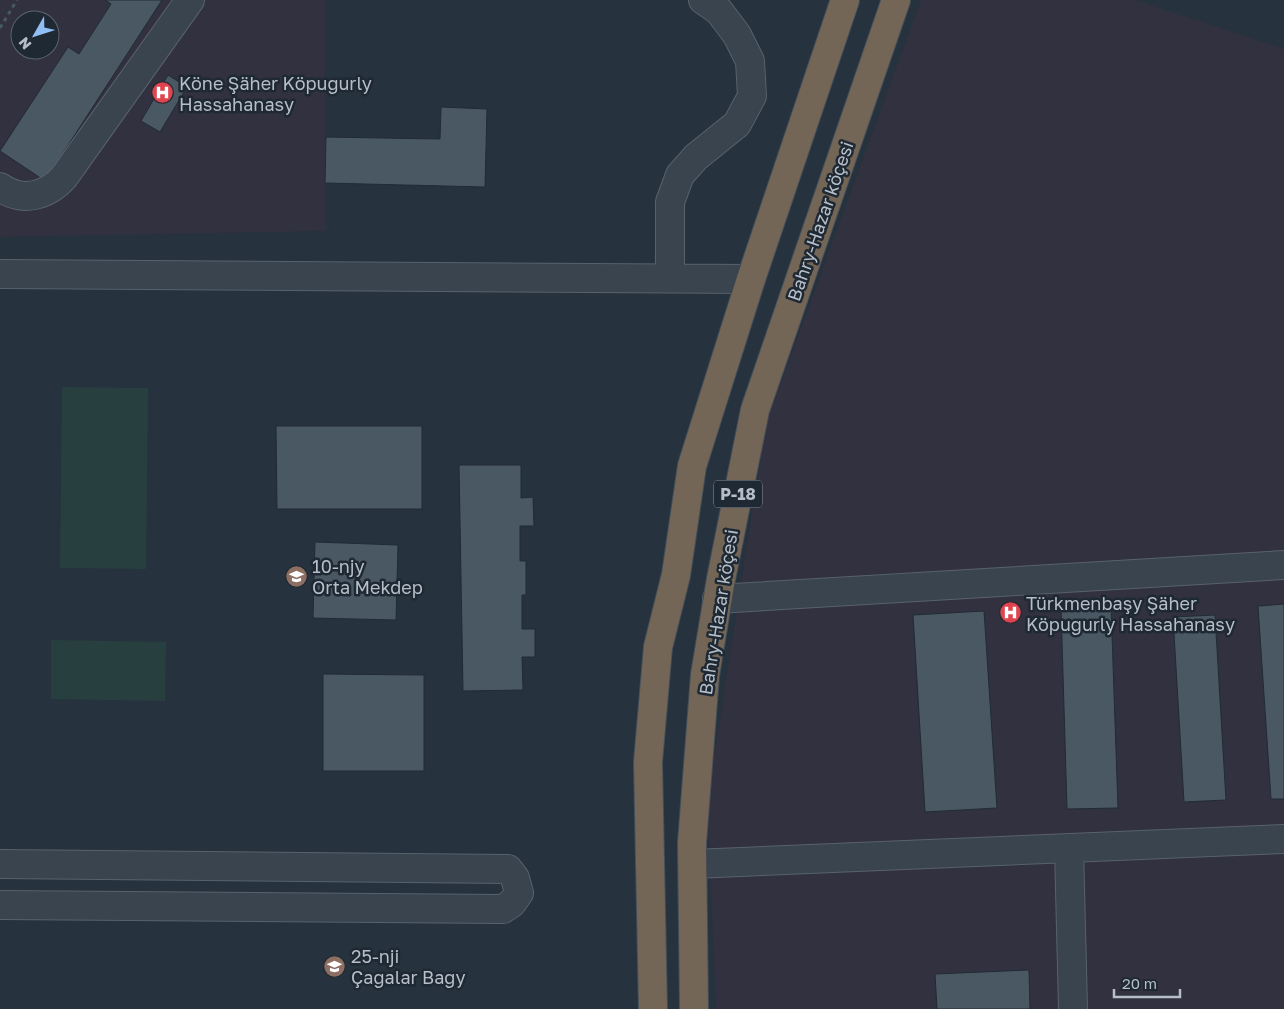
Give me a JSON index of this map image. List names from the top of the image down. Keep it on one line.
{"streets":{"highway":["Bahry-Hazar köçesi","P-18"]},"places":{"hospital":["Köne Şäher Köpugurly Hassahanasy","Türkmenbaşy Şäher Köpugurly Hassahanasy"],"school or university":["10-njy Orta Mekdep","25-nji Çagalar Bagy"]},"scale_bar":"20 m","north":"bottom left"}
